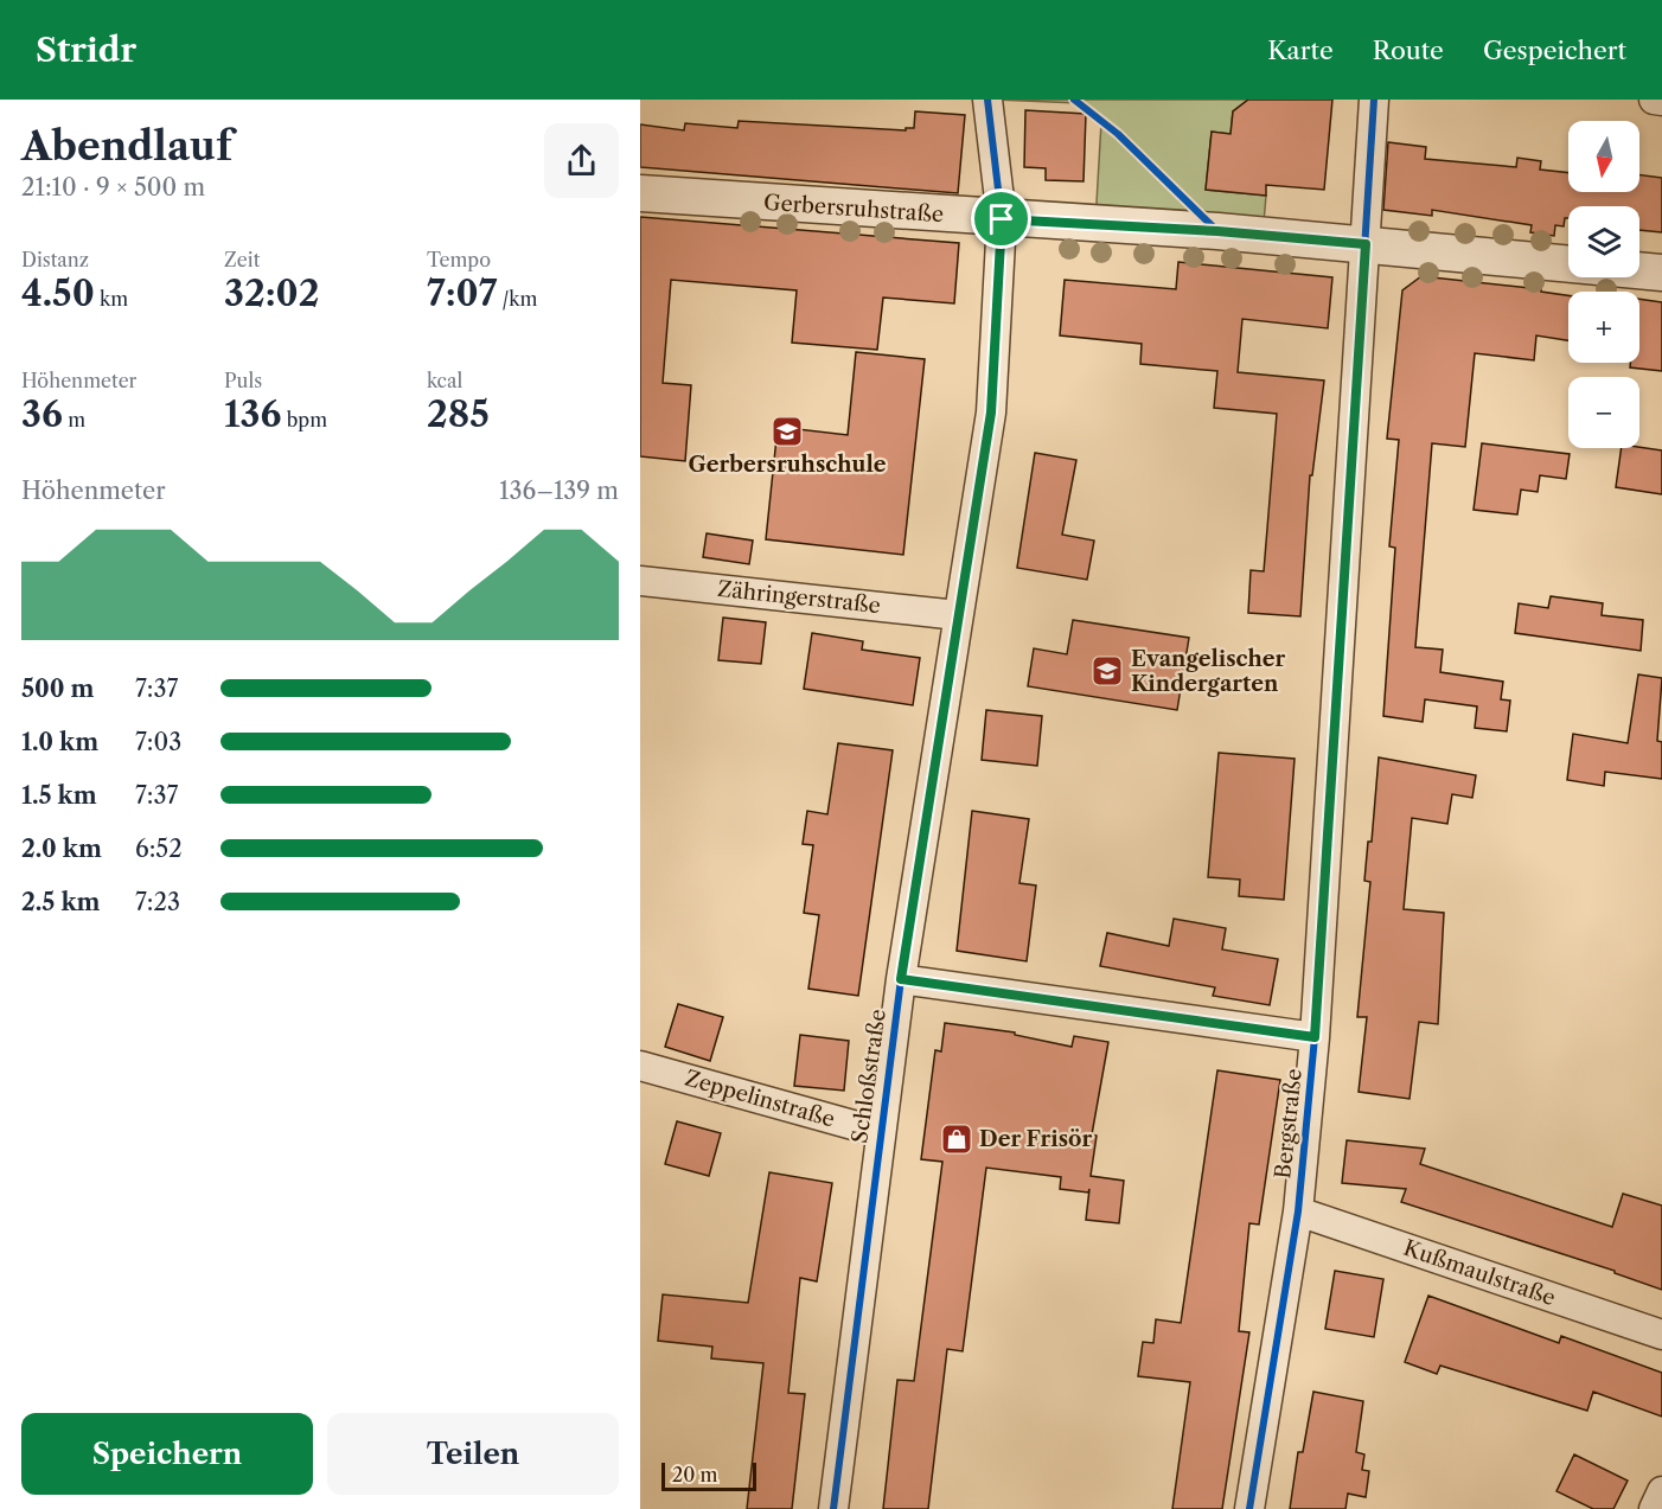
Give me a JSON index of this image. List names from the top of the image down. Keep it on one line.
{"streets":{"street":["Gerbersruhstraße","Zähringerstraße","Schloßstraße","Zeppelinstraße","Bergstraße","Kußmaulstraße"]},"crossings":[["Gerbersruhstraße","Schloßstraße"],["Gerbersruhstraße","Bergstraße"],["Zähringerstraße","Schloßstraße"],["Schloßstraße","Zeppelinstraße"],["Bergstraße","Kußmaulstraße"]],"places":{"school or university":["Gerbersruhschule","Evangelischer Kindergarten"],"shop":["Der Frisör"]},"scale_bar":"20 m","north":"bottom","page":{"header":"Stridr","nav":["Karte","Route","Gespeichert"],"heading":["Abendlauf","21:10 · 9 × 500 m"],"map_buttons":["+","−"],"stats":[["Distanz","4.50 km"],["Zeit","32:02"],["Tempo","7:07 /km"],["Höhenmeter","36 m"],["Puls","136 bpm"],["kcal","285"]],"chart":["Höhenmeter","136–139 m"],"list":[{"name":"500 m","note":"7:37"},{"name":"1.0 km","note":"7:03"},{"name":"1.5 km","note":"7:37"},{"name":"2.0 km","note":"6:52"},{"name":"2.5 km","note":"7:23"}],"buttons":["Speichern","Teilen"],"scale":"20 m"}}
